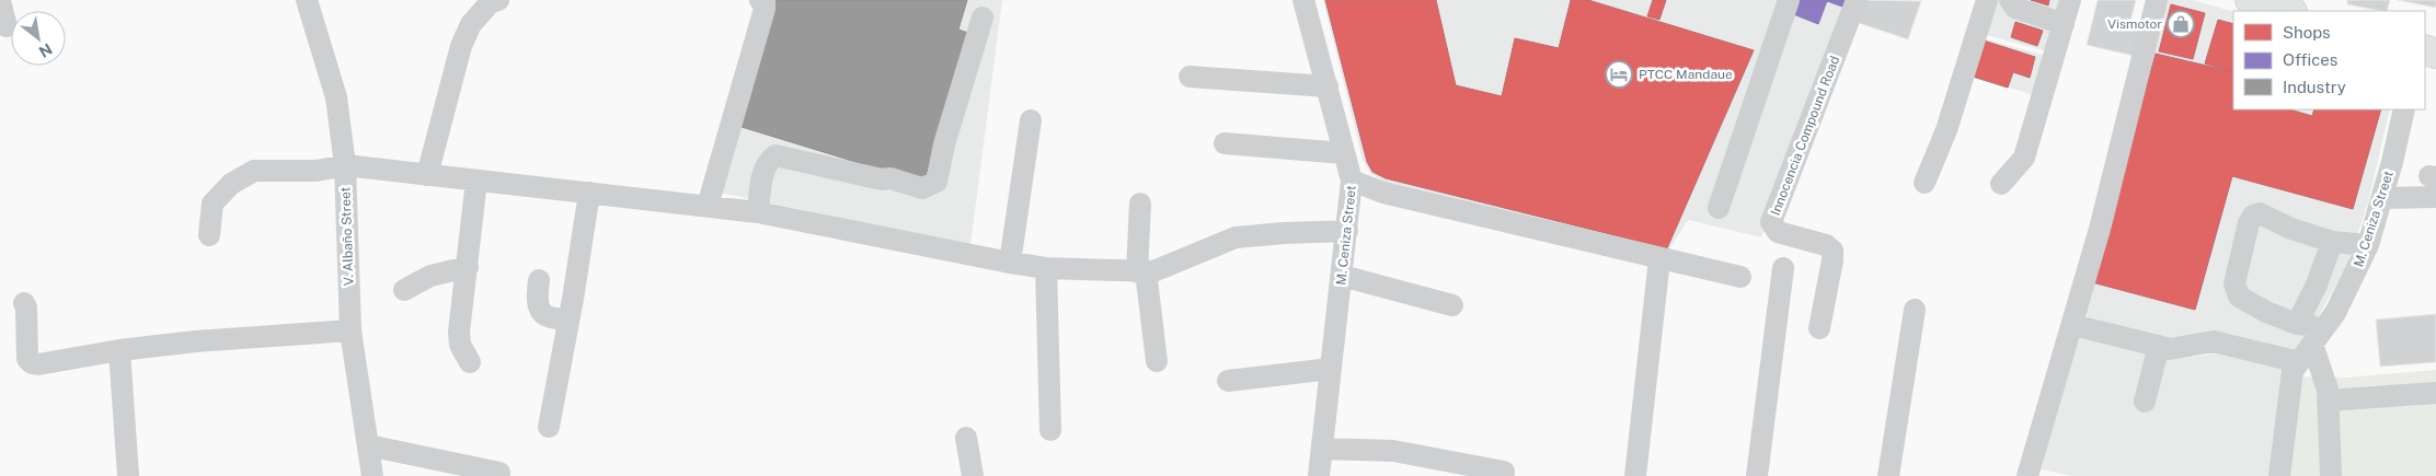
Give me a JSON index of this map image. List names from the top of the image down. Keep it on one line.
{"streets":{"street":["Innocencia Compound Road","M. Ceniza Street","V. Albaño Street"]},"places":{"shop":["Vismotor"],"hotel":["PTCC Mandaue"]},"legend":["Shops","Offices","Industry"],"north":"bottom right"}
